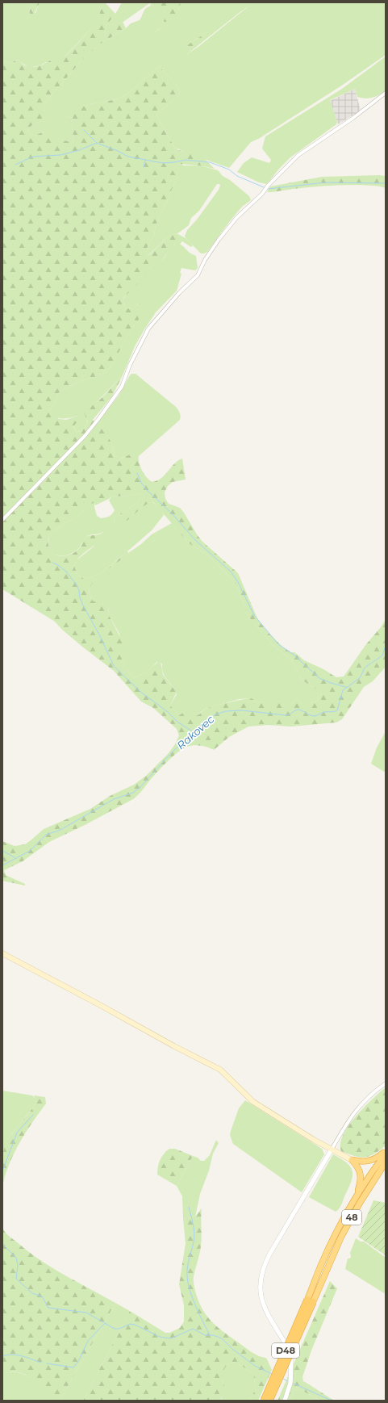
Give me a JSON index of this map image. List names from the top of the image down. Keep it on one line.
{"streets":{"highway":["48","D48"]},"crossings":[["48","D48"]],"water":["Rakovec"]}
